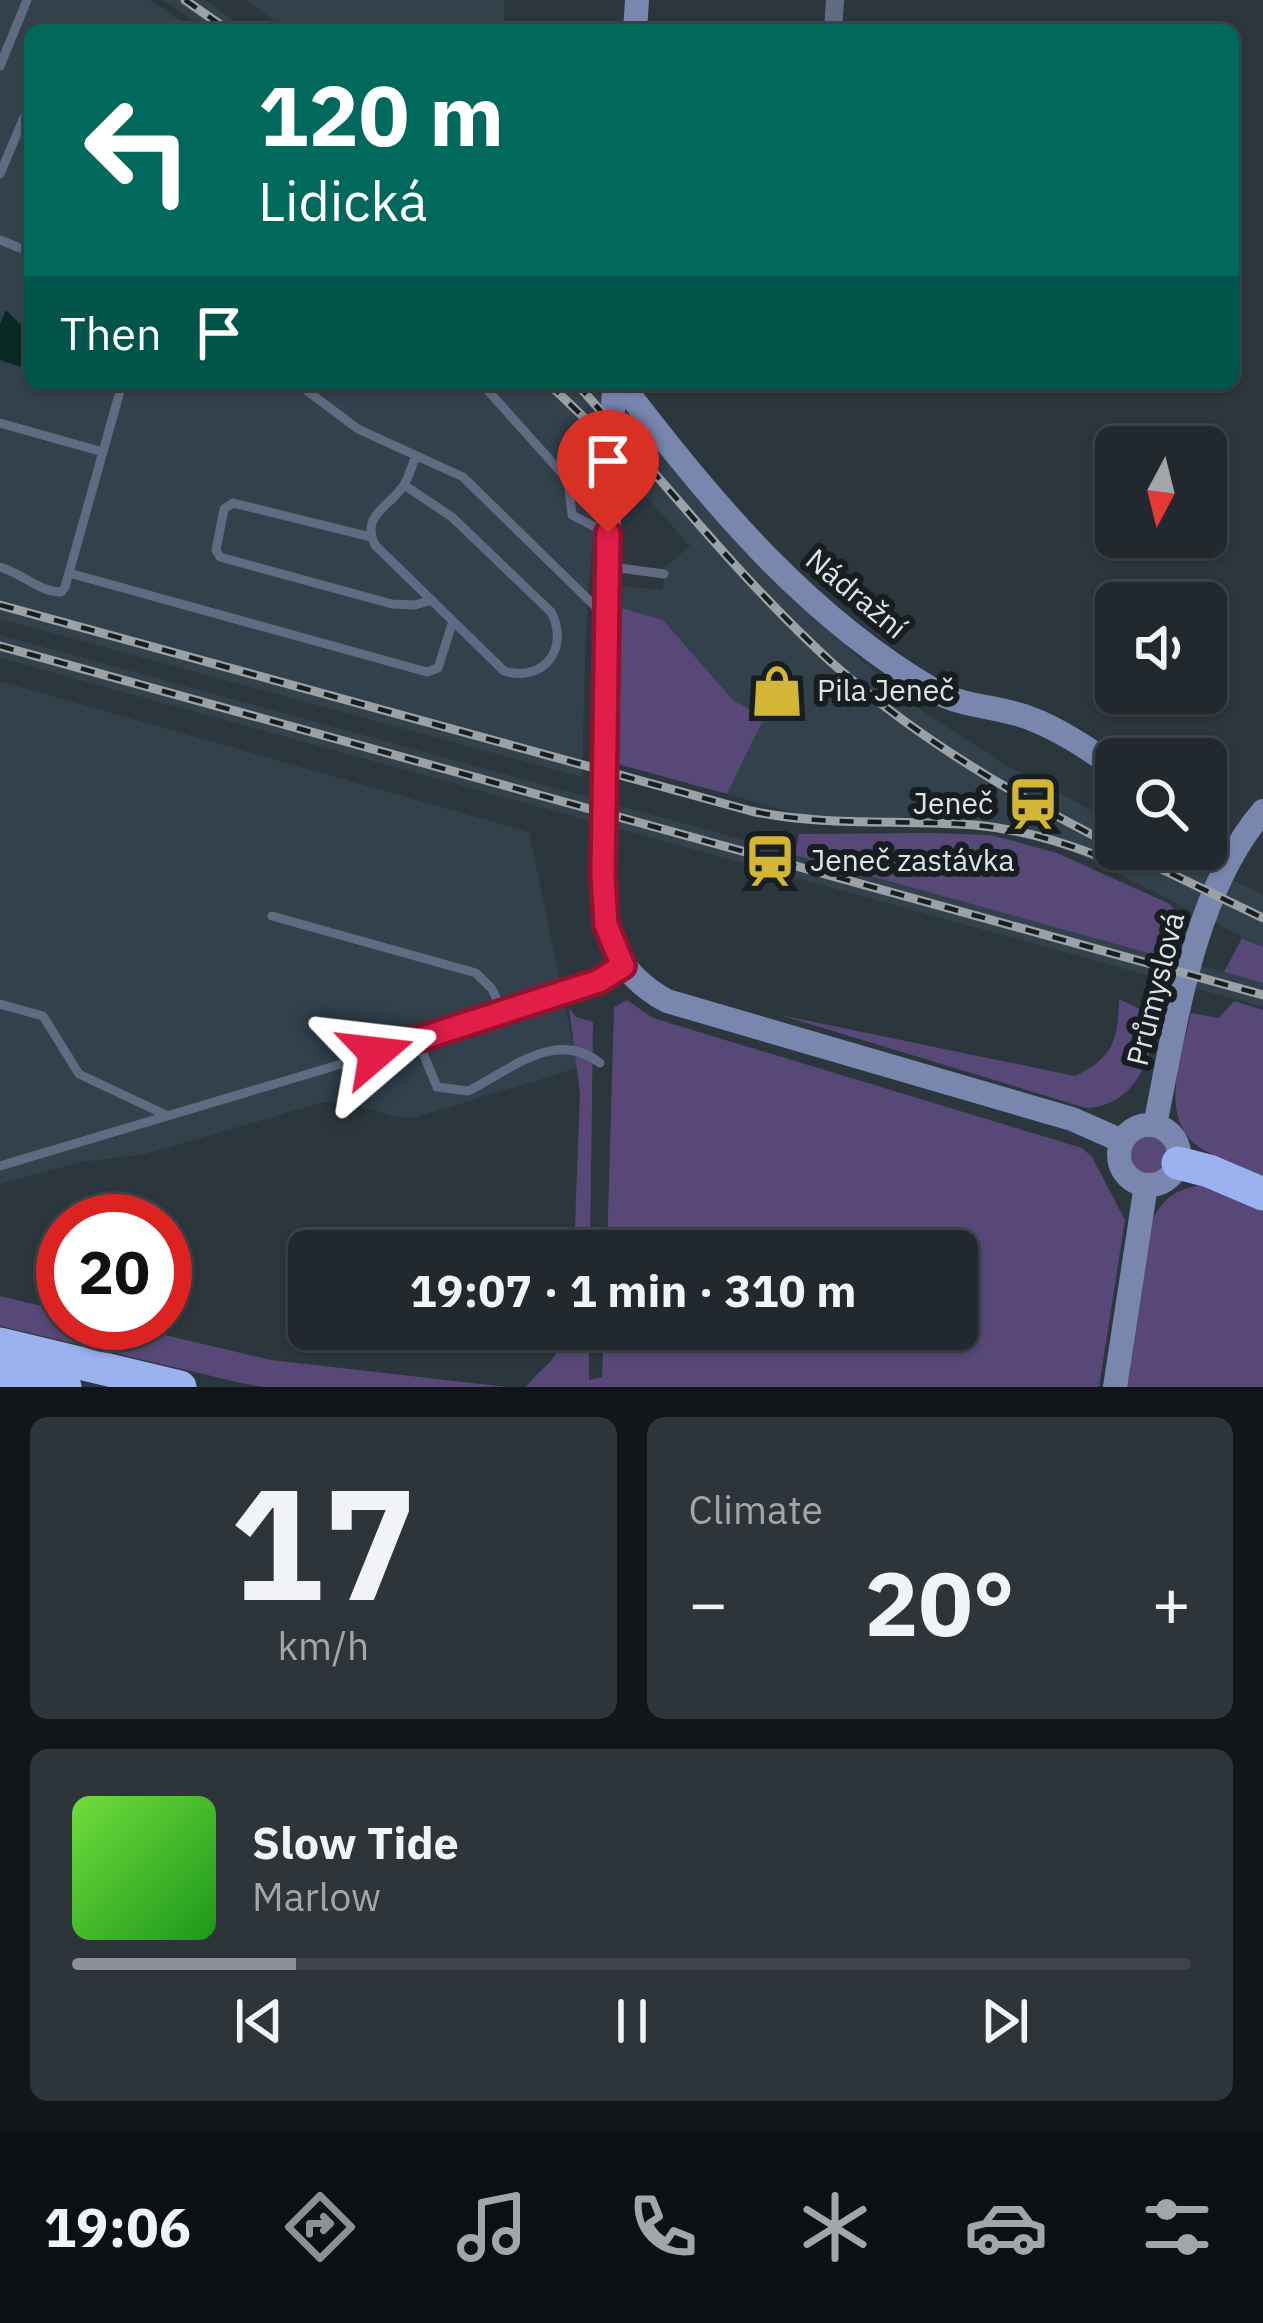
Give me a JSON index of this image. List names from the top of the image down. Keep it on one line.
{"streets":{"street":["Nádražní","Průmyslová"]},"places":{"shop":["Pila Jeneč"],"station":["Jeneč","Jeneč zastávka"]},"north":"bottom","page":{"turn":["120 m","Lidická"],"then":"Then","limit":"20","trip":"19:07 · 1 min · 310 m","tile":[["17","km/h"],"Climate"],"heat":["−","20°","+"],"song":["Slow Tide","Marlow"],"tabs":"19:06"}}
